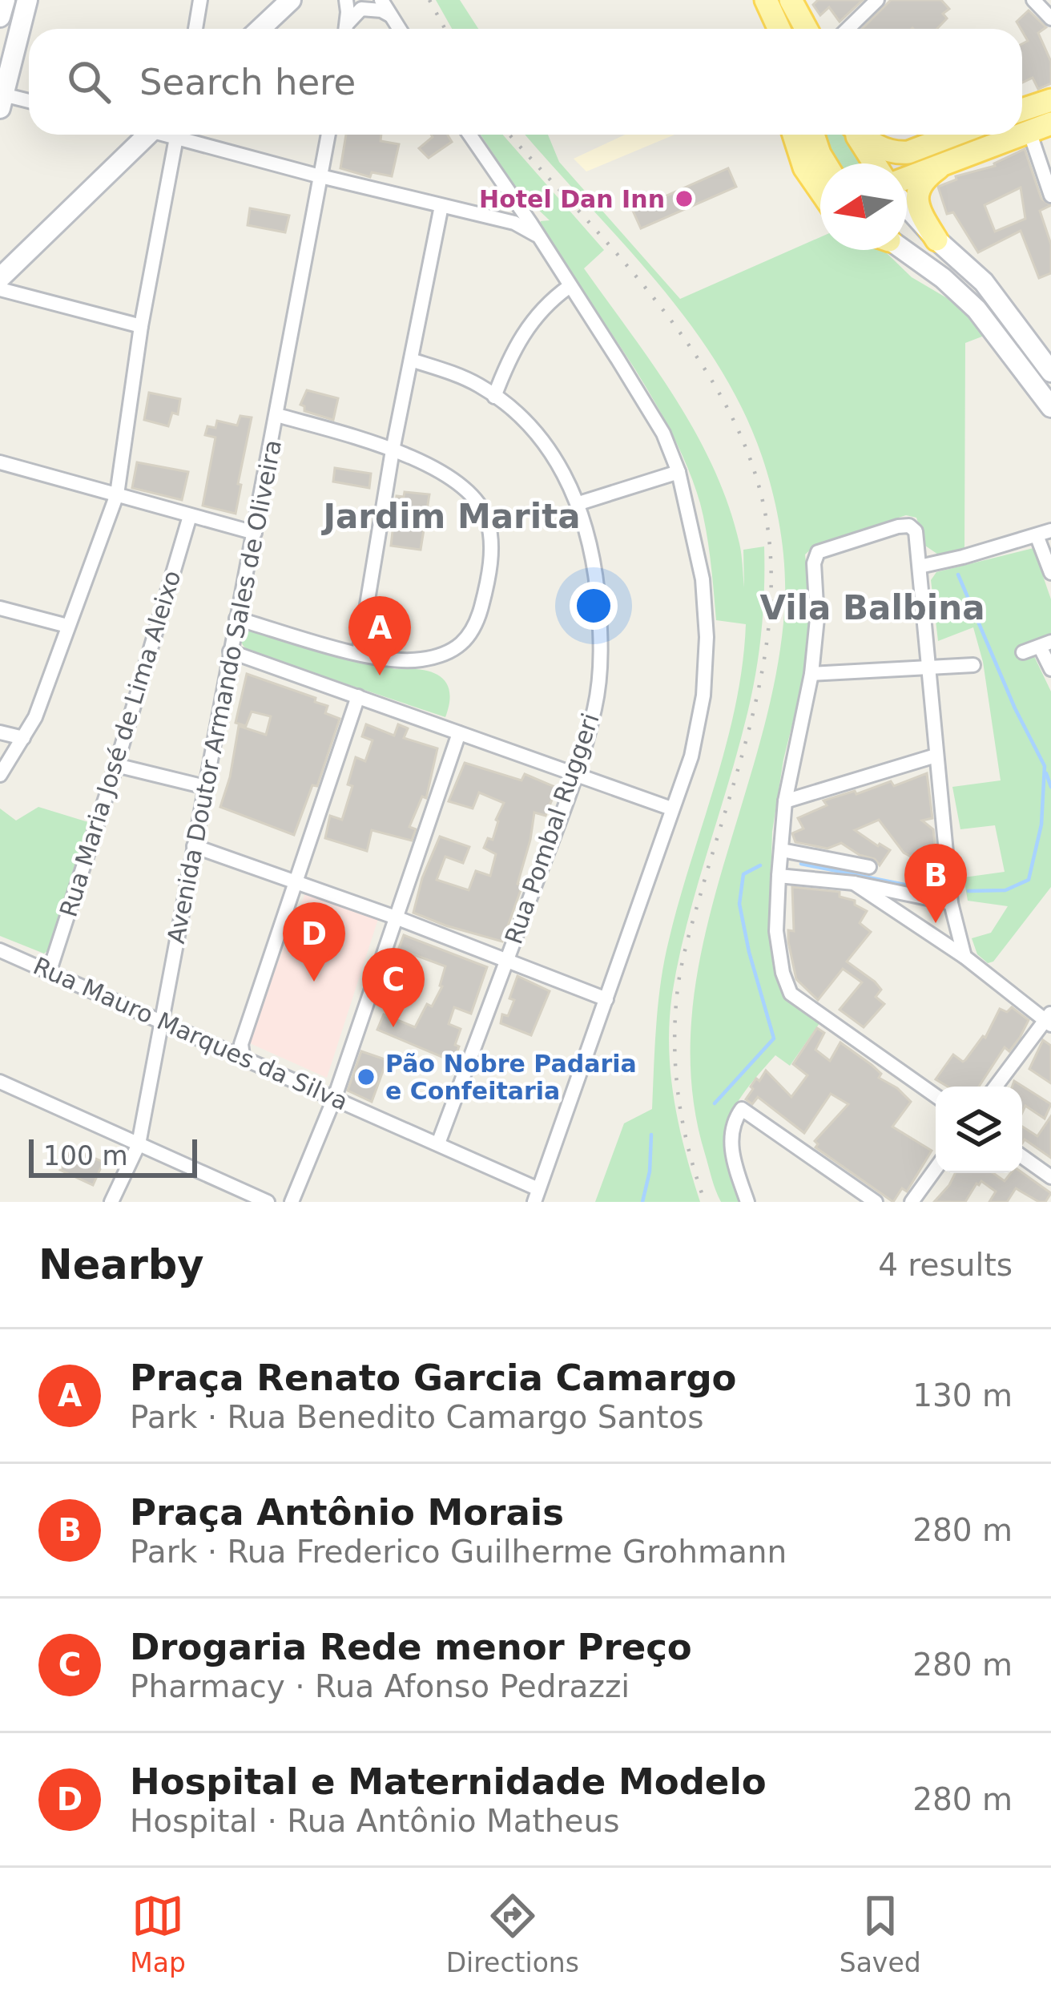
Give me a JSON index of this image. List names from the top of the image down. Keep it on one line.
{"streets":{"street":["Avenida Doutor Armando Sales de Oliveira","Rua Maria José de Lima Aleixo","Rua Pombal Ruggeri","Rua Mauro Marques da Silva"]},"crossings":[["Avenida Doutor Armando Sales de Oliveira","Rua Mauro Marques da Silva"],["Rua Maria José de Lima Aleixo","Rua Mauro Marques da Silva"],["Rua Pombal Ruggeri","Rua Mauro Marques da Silva"]],"districts":["Jardim Marita","Vila Balbina"],"places":["Hotel Dan Inn","Pão Nobre Padaria e Confeitaria"],"scale_bar":"100 m","north":"left","page":{"search":"Search here","pins":["A","B","D","C"],"scale":"100 m","heading":["Nearby","4 results"],"list":[{"mark":"A","name":"Praça Renato Garcia Camargo","note":"Park · Rua Benedito Camargo Santos","value":"130 m"},{"mark":"B","name":"Praça Antônio Morais","note":"Park · Rua Frederico Guilherme Grohmann","value":"280 m"},{"mark":"C","name":"Drogaria Rede menor Preço","note":"Pharmacy · Rua Afonso Pedrazzi","value":"280 m"},{"mark":"D","name":"Hospital e Maternidade Modelo","note":"Hospital · Rua Antônio Matheus","value":"280 m"}],"nav":["Map","Directions","Saved"]}}
